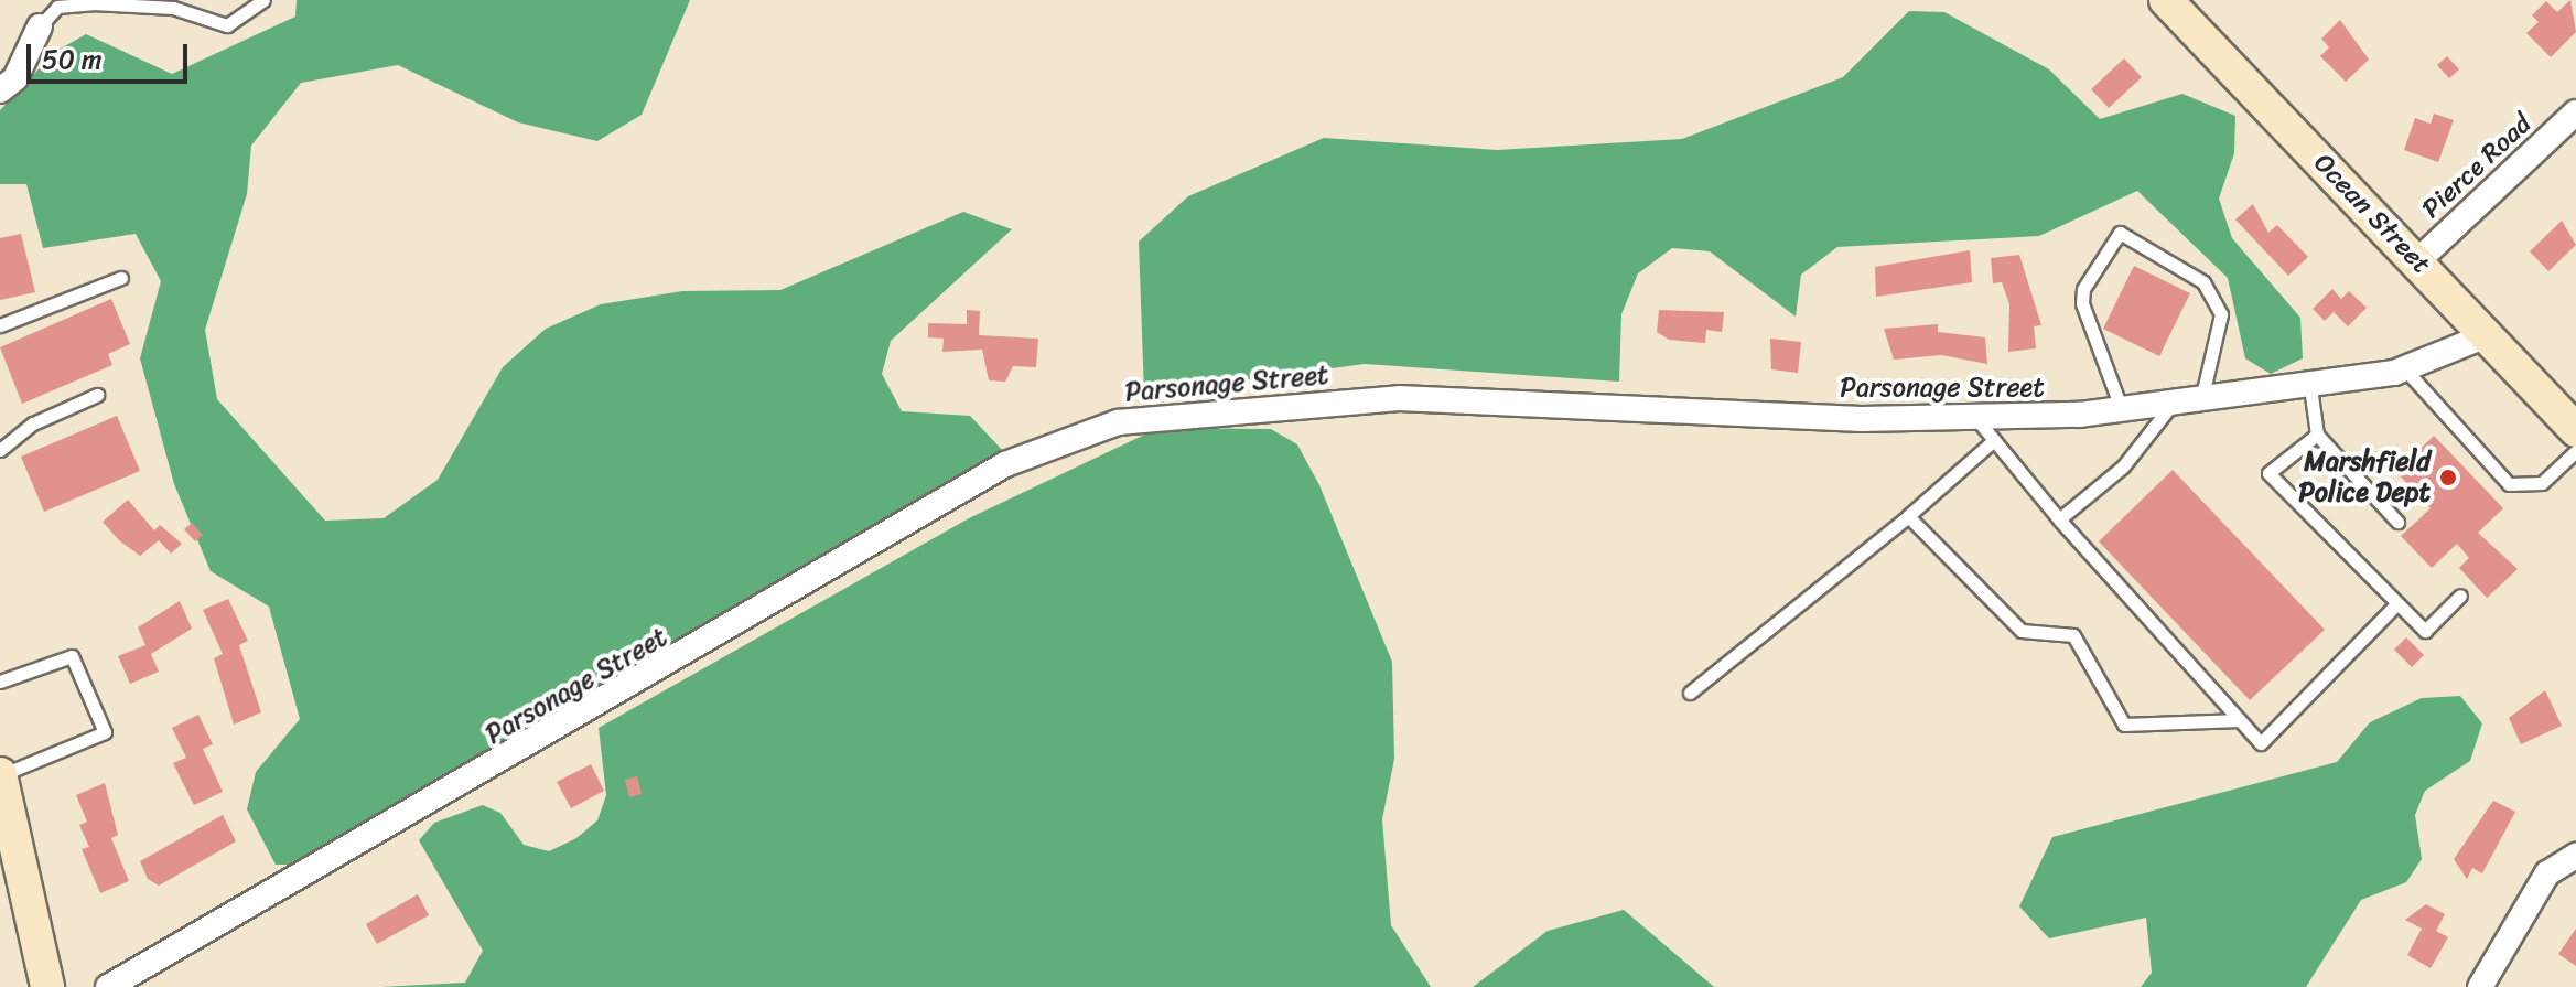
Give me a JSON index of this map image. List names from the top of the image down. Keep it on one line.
{"streets":{"main road":["Ocean Street"],"street":["Pierce Road","Parsonage Street"]},"crossings":[["Pierce Road","Ocean Street"],["Ocean Street","Parsonage Street"]],"places":["Marshfield Police Dept"],"scale_bar":"50 m"}
